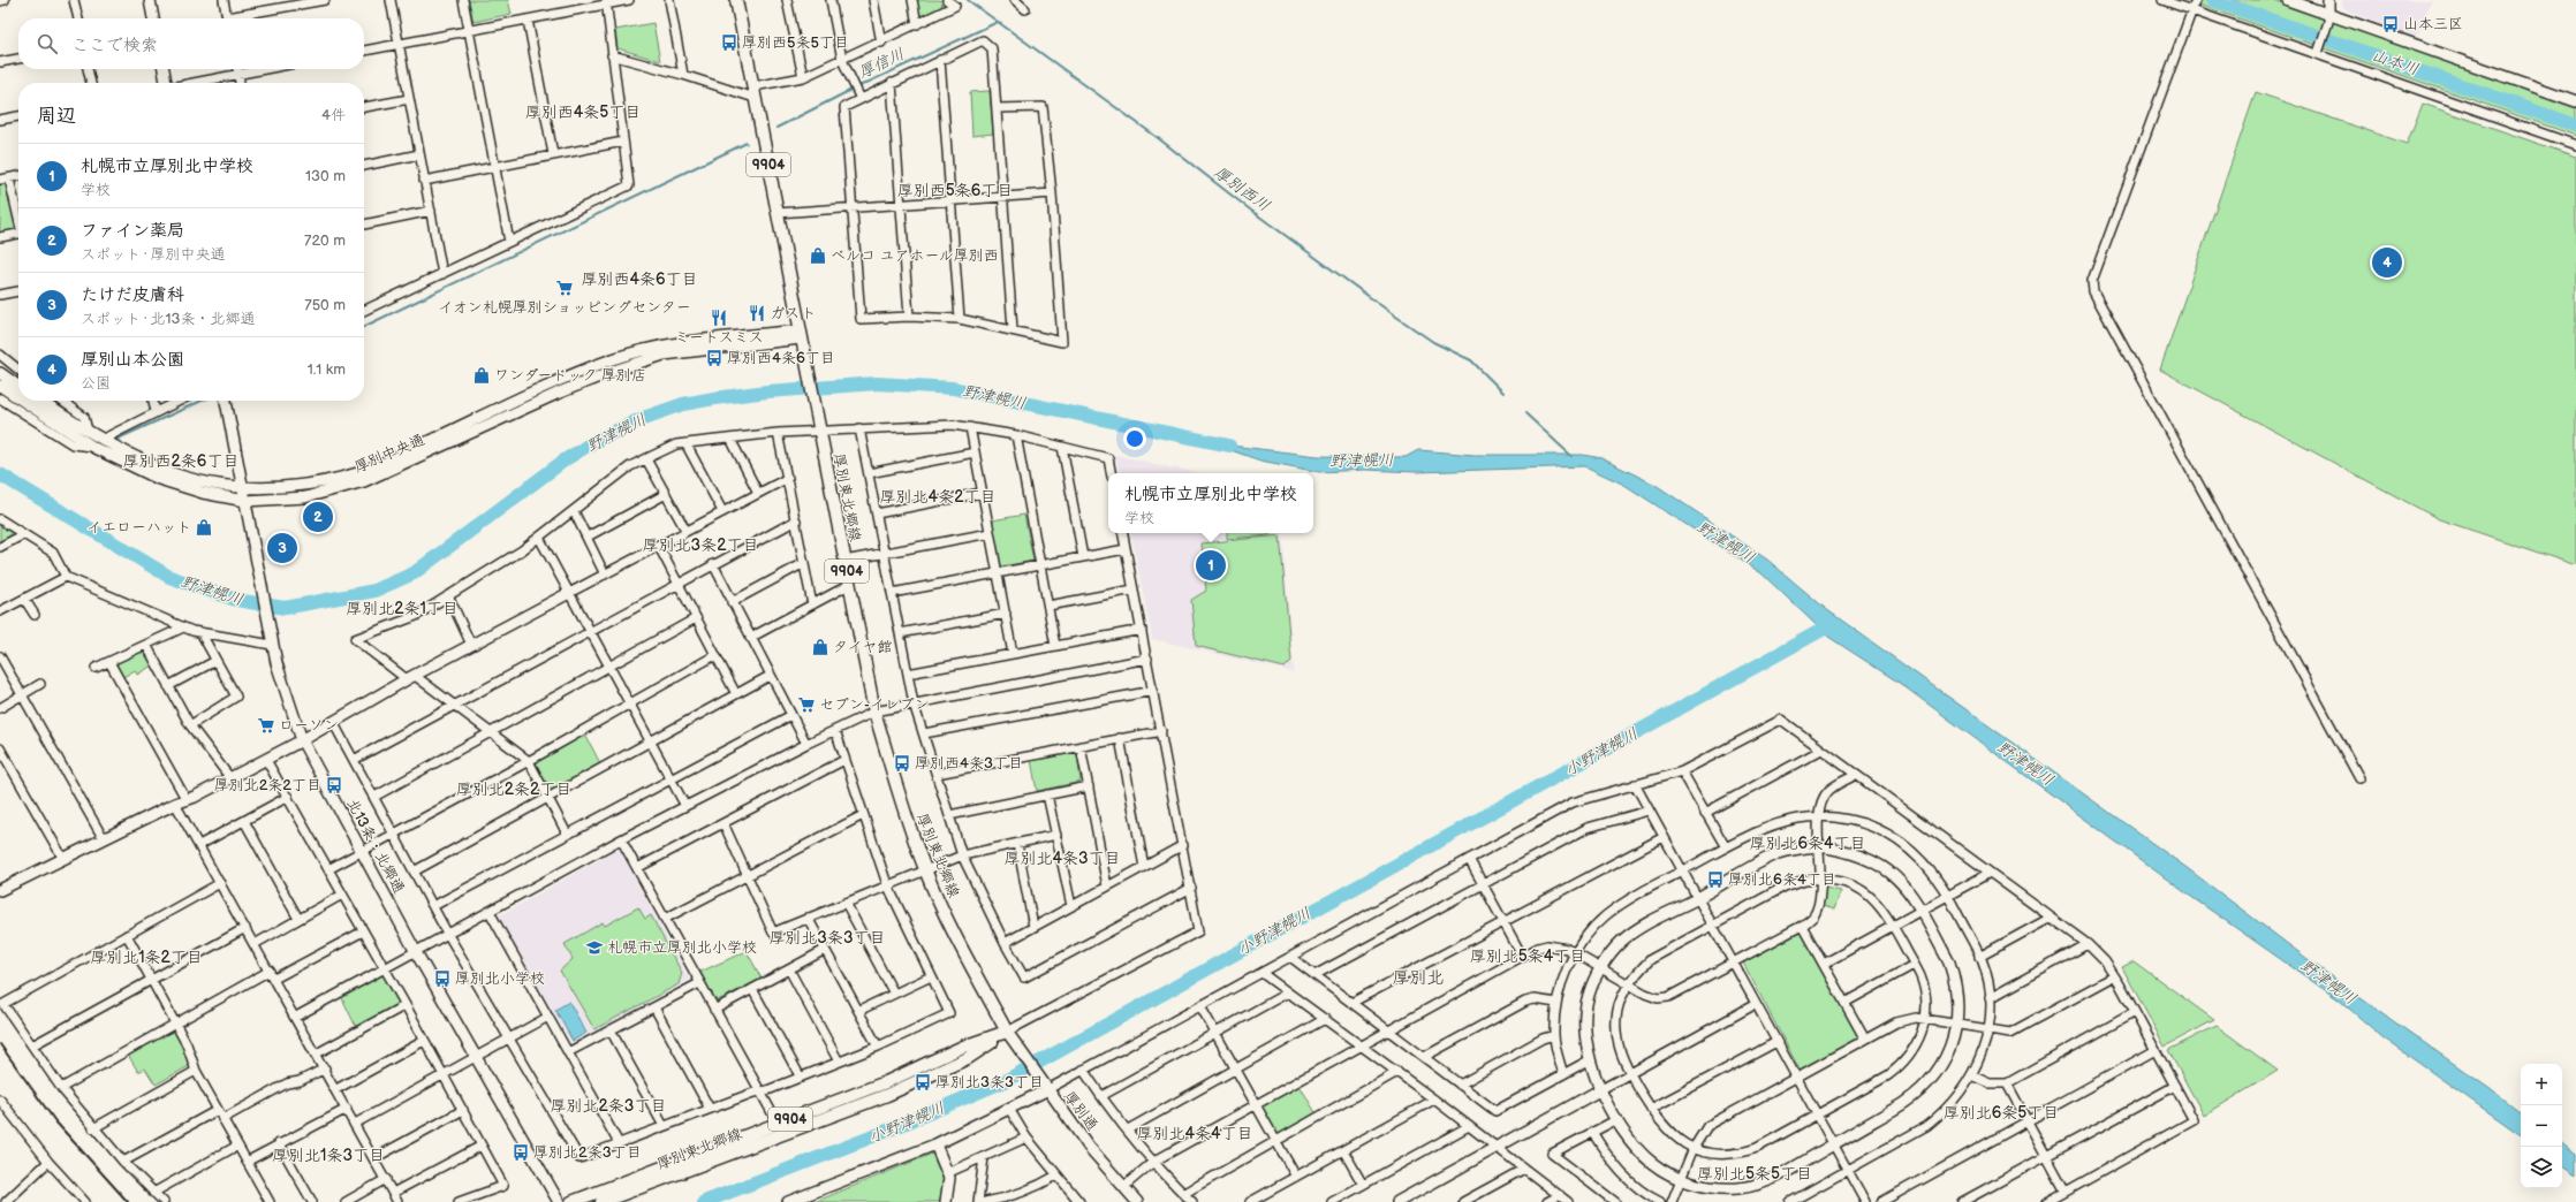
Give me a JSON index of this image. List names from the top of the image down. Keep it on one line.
{"streets":{"main road":["9904","厚別東北郷線"],"street":["厚別中央通","北13条・北郷通","厚別通"]},"crossings":[["厚別中央通","厚別東北郷線"],["厚別中央通","北13条・北郷通"],["厚別東北郷線","厚別通"]],"districts":["厚別西4条5丁目","厚別西5条6丁目","厚別西4条6丁目","厚別西2条6丁目","厚別北4条2丁目","厚別北3条2丁目","厚別北2条1丁目","厚別北2条2丁目","厚別北6条4丁目","厚別北4条3丁目","厚別北3条3丁目","厚別北5条4丁目","厚別北1条2丁目","厚別北","厚別北2条3丁目","厚別北6条5丁目","厚別北4条4丁目","厚別北1条3丁目","厚別北5条5丁目"],"water":["山本川","厚信川","厚別西川","野津幌川","小野津幌川"],"places":{"bus stop":["山本三区","厚別西5条5丁目","厚別西4条6丁目","厚別西4条3丁目","厚別北2条2丁目","厚別北6条4丁目","厚別北小学校","厚別北3条3丁目","厚別北2条3丁目"],"shop":["ベルコ ユアホール厚別西","ワンダードック 厚別店","イエローハット","タイヤ館"],"supermarket":["イオン札幌厚別ショッピングセンター","セブン-イレブン","ローソン"],"restaurant":["ガスト","ミートスミス"],"school or university":["札幌市立厚別北小学校"]},"page":{"search":"ここで検索","heading":["周辺","4件"],"list":[{"mark":"1","name":"札幌市立厚別北中学校","note":"学校","value":"130 m"},{"mark":"2","name":"ファイン薬局","note":"スポット · 厚別中央通","value":"720 m"},{"mark":"3","name":"たけだ皮膚科","note":"スポット · 北13条・北郷通","value":"750 m"},{"mark":"4","name":"厚別山本公園","note":"公園","value":"1.1 km"}],"pins":["4","2","3","1"],"popup":["札幌市立厚別北中学校","学校"],"map_buttons":["+","−"]}}
